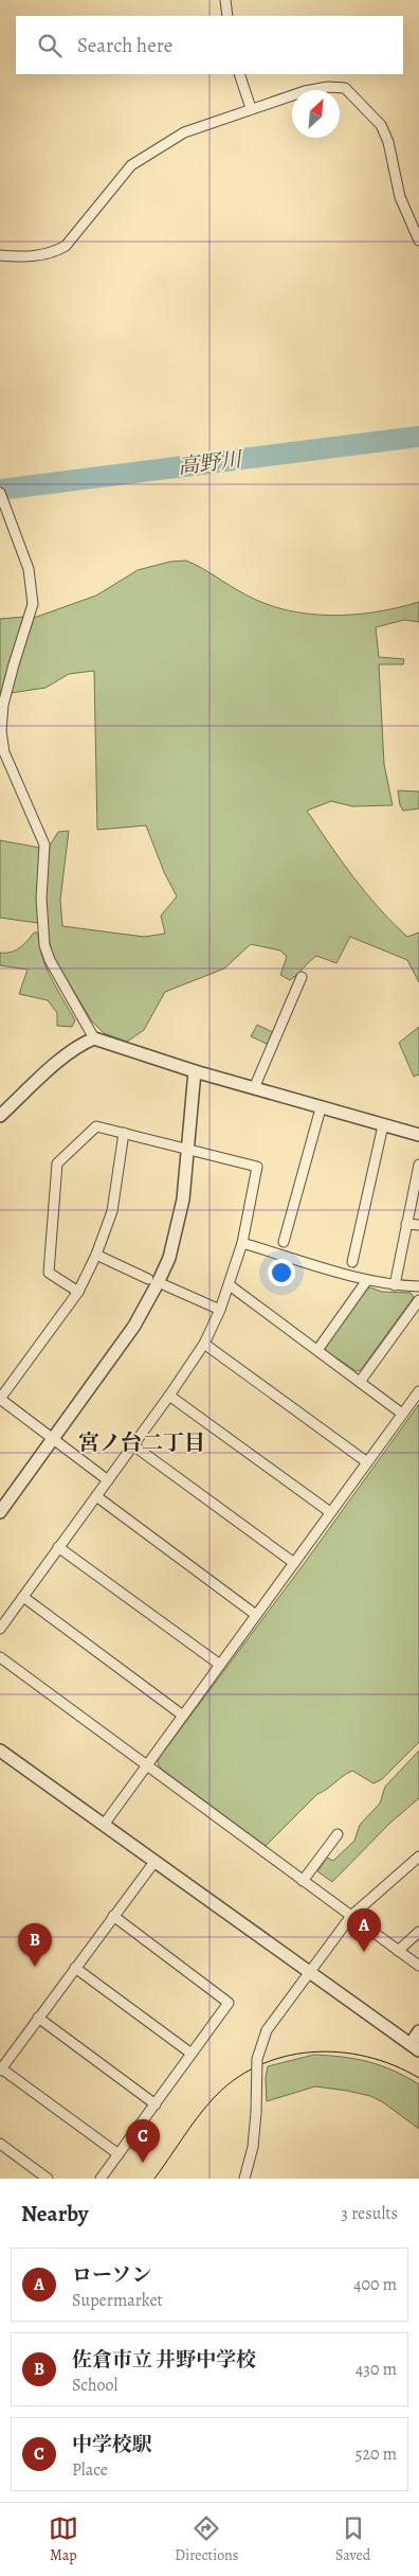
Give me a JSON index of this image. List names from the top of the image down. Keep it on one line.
{"districts":["宮ノ台二丁目"],"water":["高野川"],"north":"top right","page":{"search":"Search here","pins":["A","B","C"],"heading":["Nearby","3 results"],"list":[{"mark":"A","name":"ローソン","note":"Supermarket","value":"400 m"},{"mark":"B","name":"佐倉市立 井野中学校","note":"School","value":"430 m"},{"mark":"C","name":"中学校駅","note":"Place","value":"520 m"}],"nav":["Map","Directions","Saved"]}}
